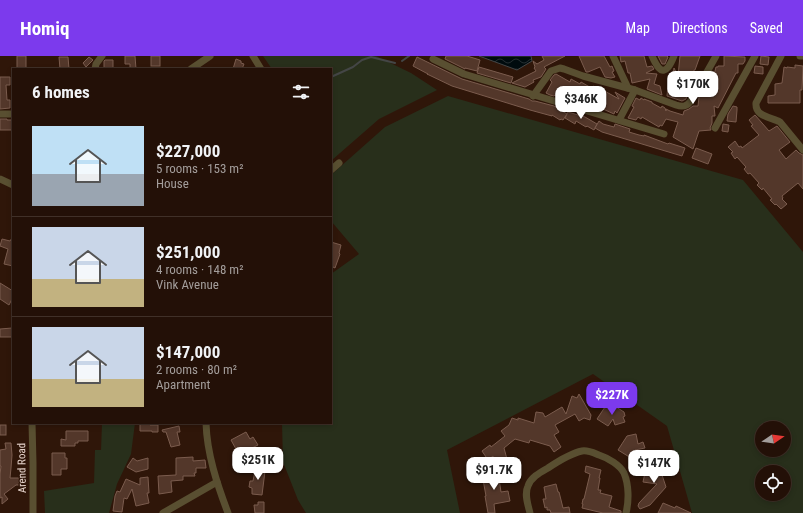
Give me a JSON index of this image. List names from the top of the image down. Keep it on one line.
{"streets":{"street":["Arend Road"]},"north":"right","page":{"header":"Homiq","nav":["Map","Directions","Saved"],"heading":"6 homes","price":["$170K","$346K","$227K","$251K","$147K","$91.7K"],"list":[{"name":"$227,000","note":"5 rooms · 153 m² · House"},{"name":"$251,000","note":"4 rooms · 148 m² · Vink Avenue"},{"name":"$147,000","note":"2 rooms · 80 m² · Apartment"}]}}
